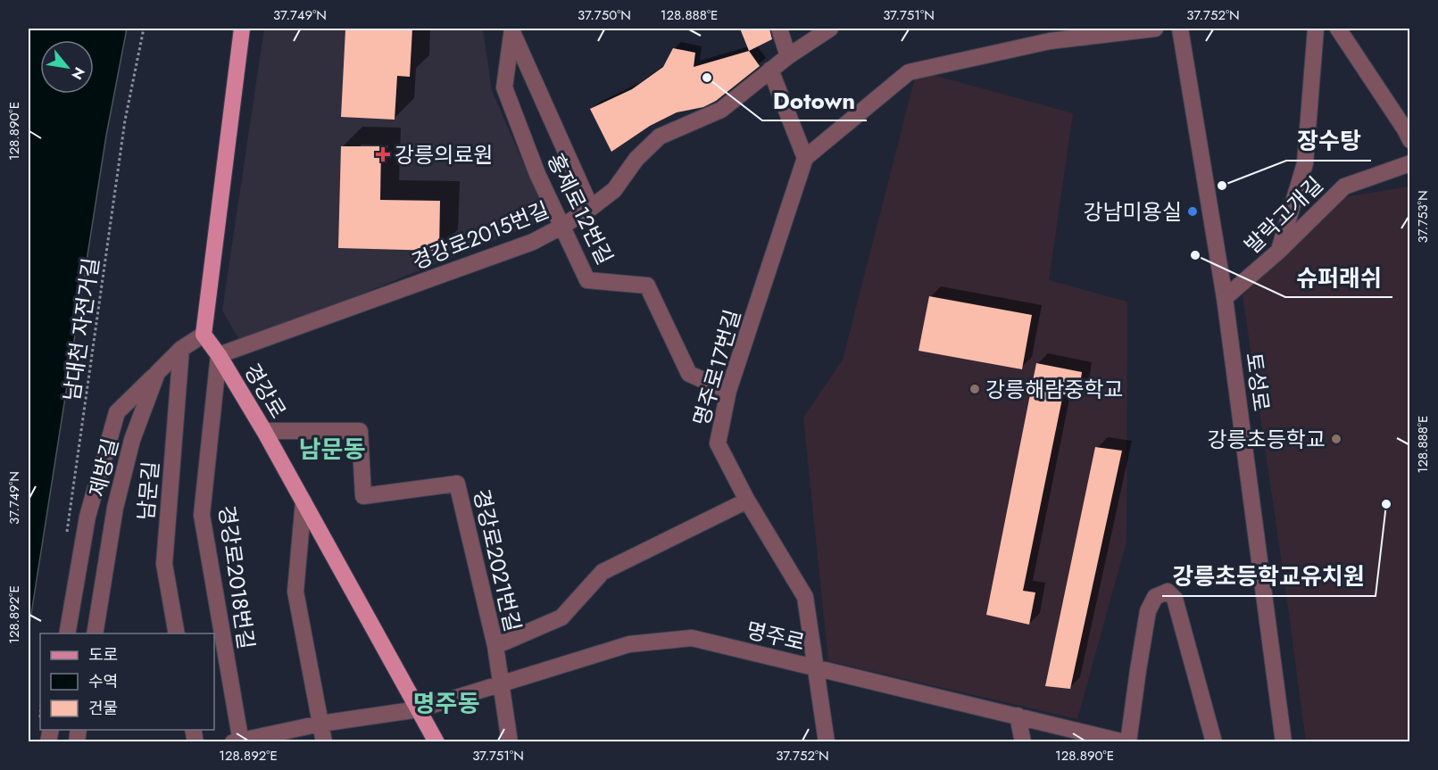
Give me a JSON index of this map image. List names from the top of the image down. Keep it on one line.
{"streets":{"main road":["경강로"],"street":["홍제로12번길","발락고개길","경강로2015번길","명주로17번길","토성로","제방길","남문길","경강로2021번길","경강로2018번길","명주로"],"path":["남대천 자전거길"]},"crossings":[["홍제로12번길","경강로2015번길"],["홍제로12번길","명주로17번길"],["발락고개길","토성로"],["경강로2015번길","경강로"],["경강로2015번길","경강로2018번길"],["명주로17번길","명주로"],["경강로","제방길"],["경강로","경강로2021번길"],["경강로","경강로2018번길"],["경강로","명주로"],["제방길","남문길"],["경강로2021번길","명주로"],["경강로2018번길","명주로"]],"districts":["남문동","명주동"],"places":{"other":["Dotown","장수탕","강남미용실","슈퍼래쉬","강릉해람중학교","강릉초등학교","강릉초등학교유치원"],"health":["강릉의료원"]},"legend":["도로","수역","건물"],"north":"bottom right","coordinates":["37.749°N","37.750°N","128.888°E","37.751°N","37.752°N","128.890°E","37.753°N","128.892°E"]}
